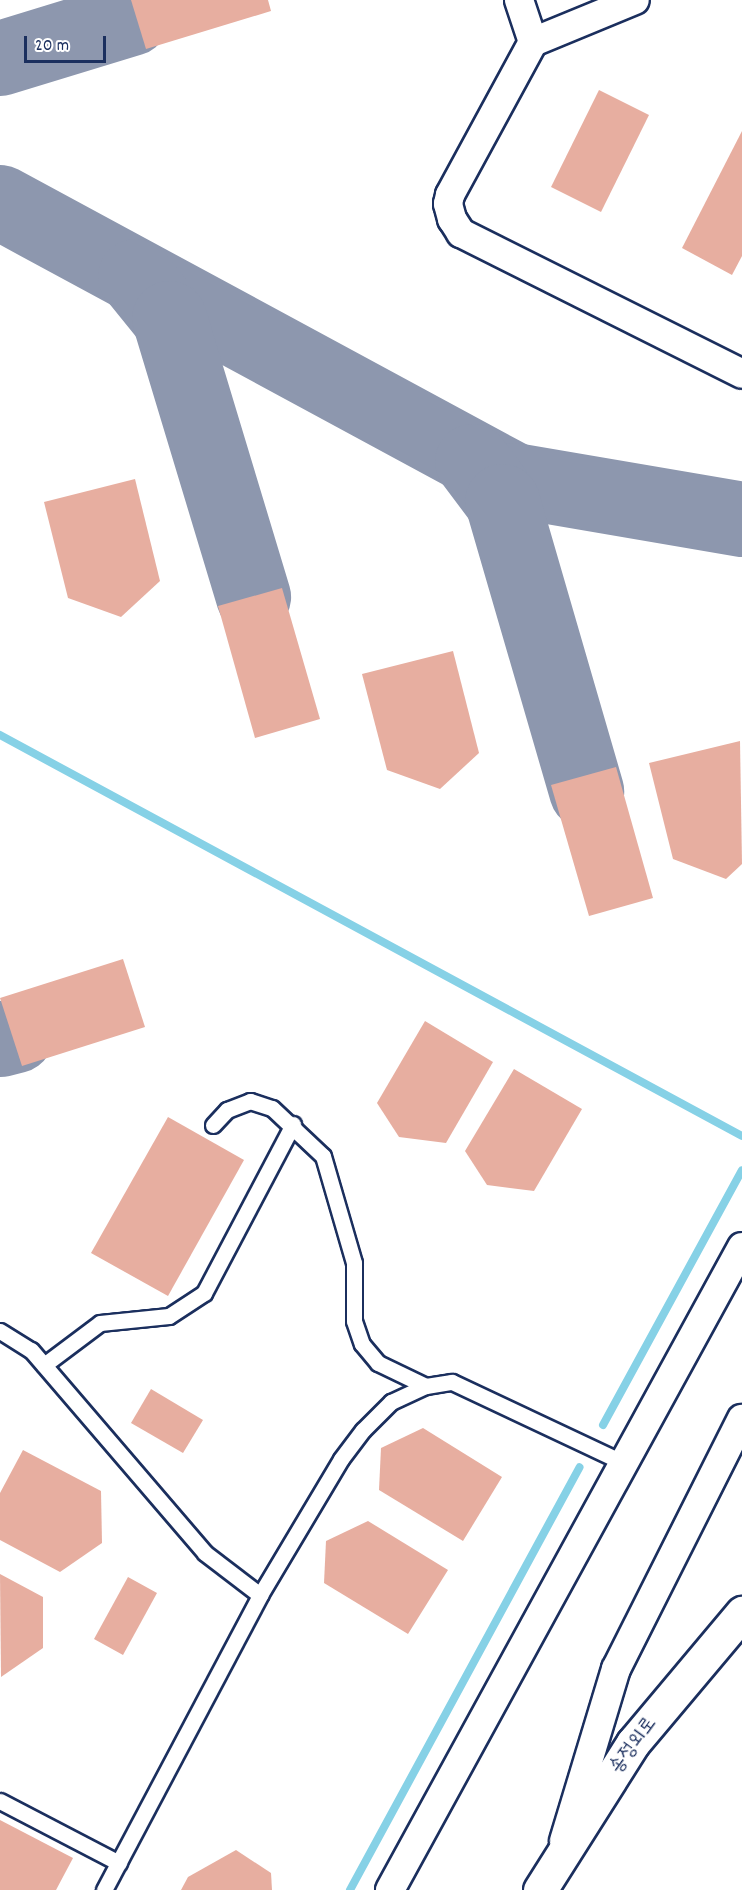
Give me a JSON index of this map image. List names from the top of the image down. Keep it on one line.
{"streets":{"street":["송정외로"]},"scale_bar":"20 m"}
